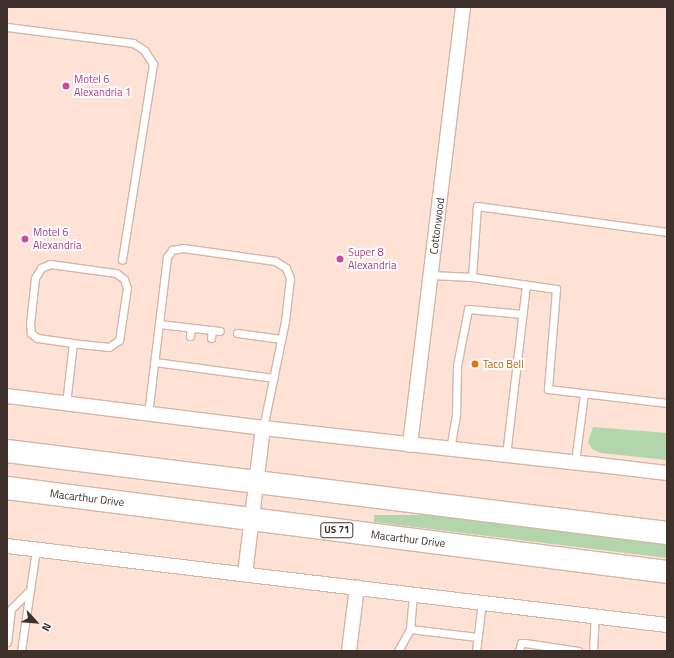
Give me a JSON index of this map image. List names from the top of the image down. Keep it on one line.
{"streets":{"highway":["Macarthur Drive","US 71"],"street":["Cottonwood"]},"places":["Motel 6 Alexandria 1","Motel 6 Alexandria","Super 8 Alexandria","Taco Bell"],"north":"bottom right"}
